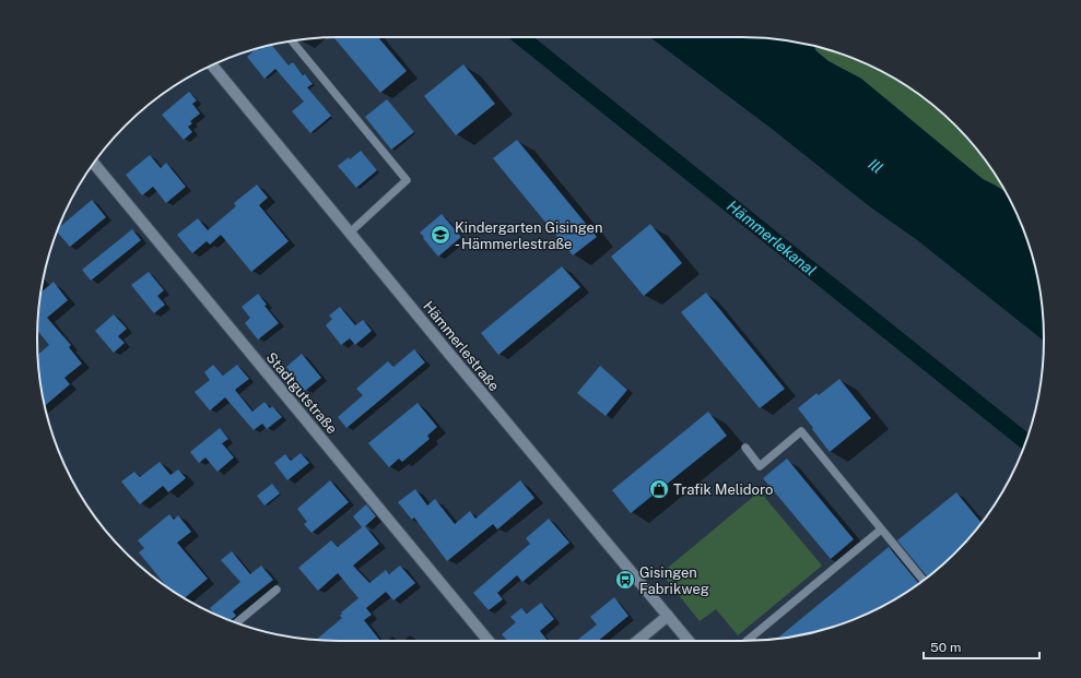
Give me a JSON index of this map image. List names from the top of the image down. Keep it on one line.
{"streets":{"street":["Hämmerlestraße","Stadtgutstraße"]},"water":["Ill","Hämmerlekanal"],"places":{"school or university":["Kindergarten Gisingen - Hämmerlestraße"],"shop":["Trafik Melidoro"],"bus stop":["Gisingen Fabrikweg"]},"scale_bar":"50 m"}
